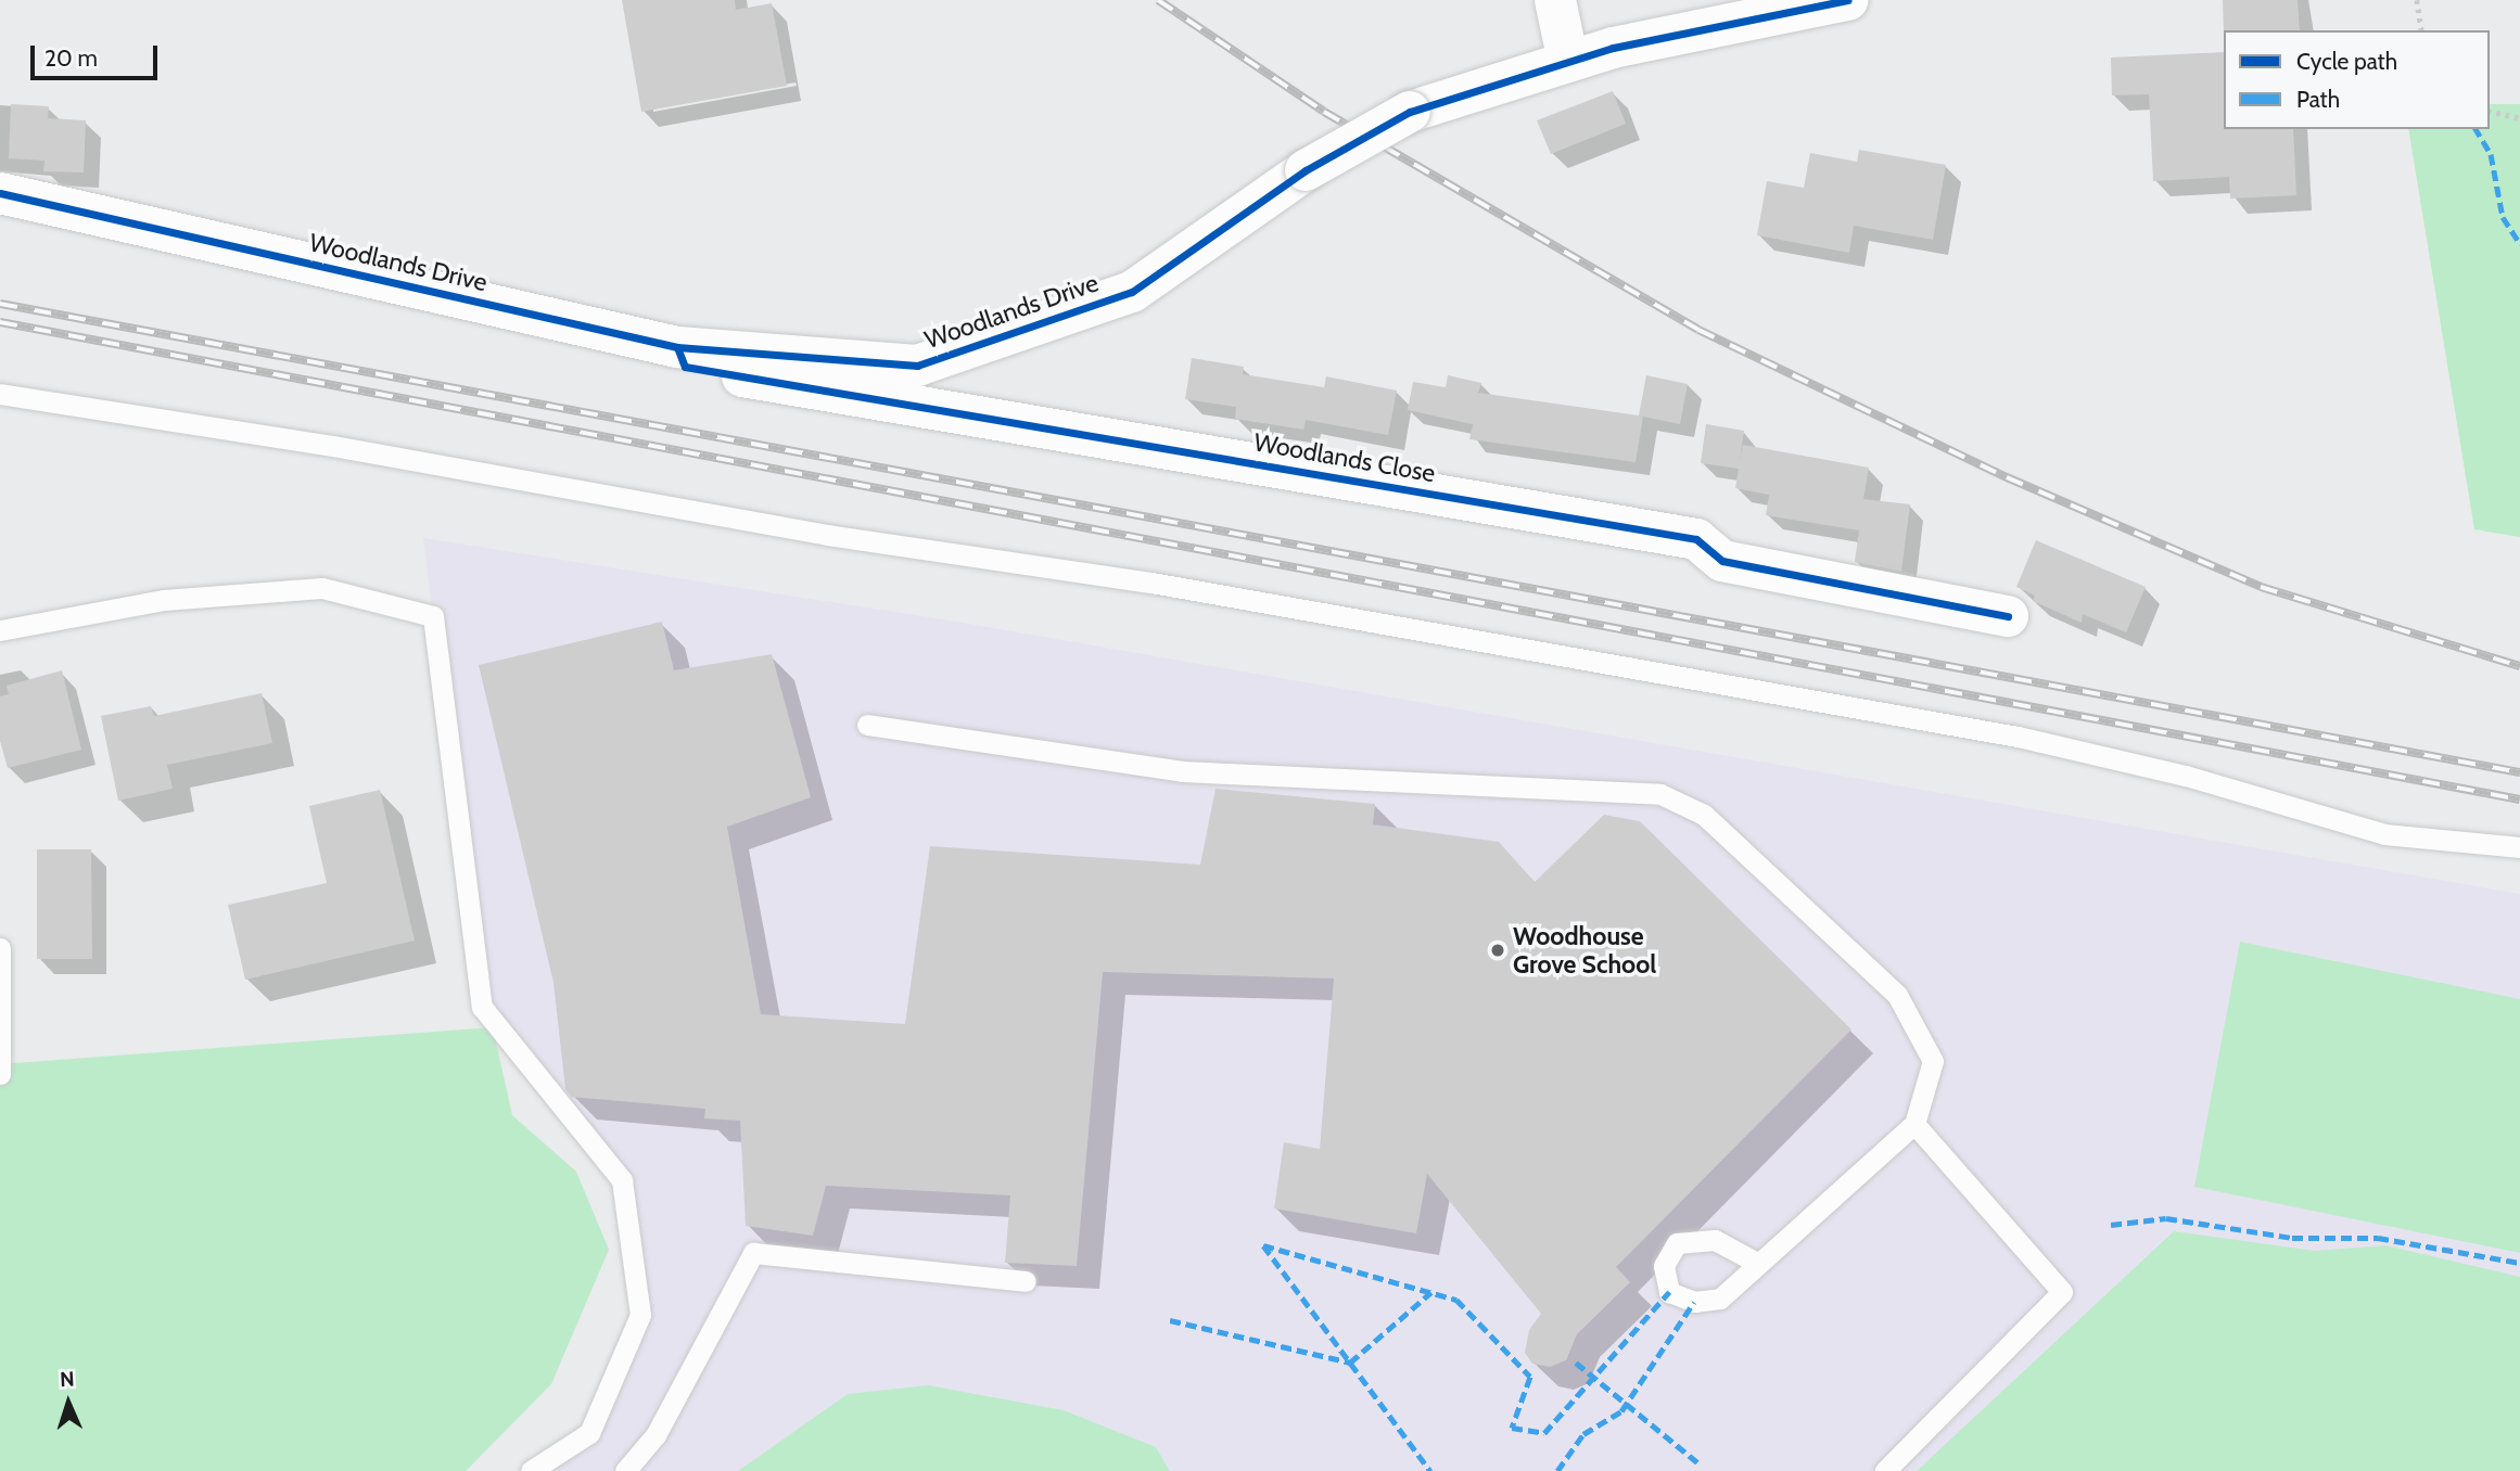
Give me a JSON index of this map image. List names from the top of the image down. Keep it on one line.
{"streets":{"street":["Woodlands Drive","Woodlands Close"]},"crossings":[["Woodlands Drive","Woodlands Close"]],"places":["Woodhouse Grove School"],"legend":["Cycle path","Path"],"scale_bar":"20 m","north":"top"}
